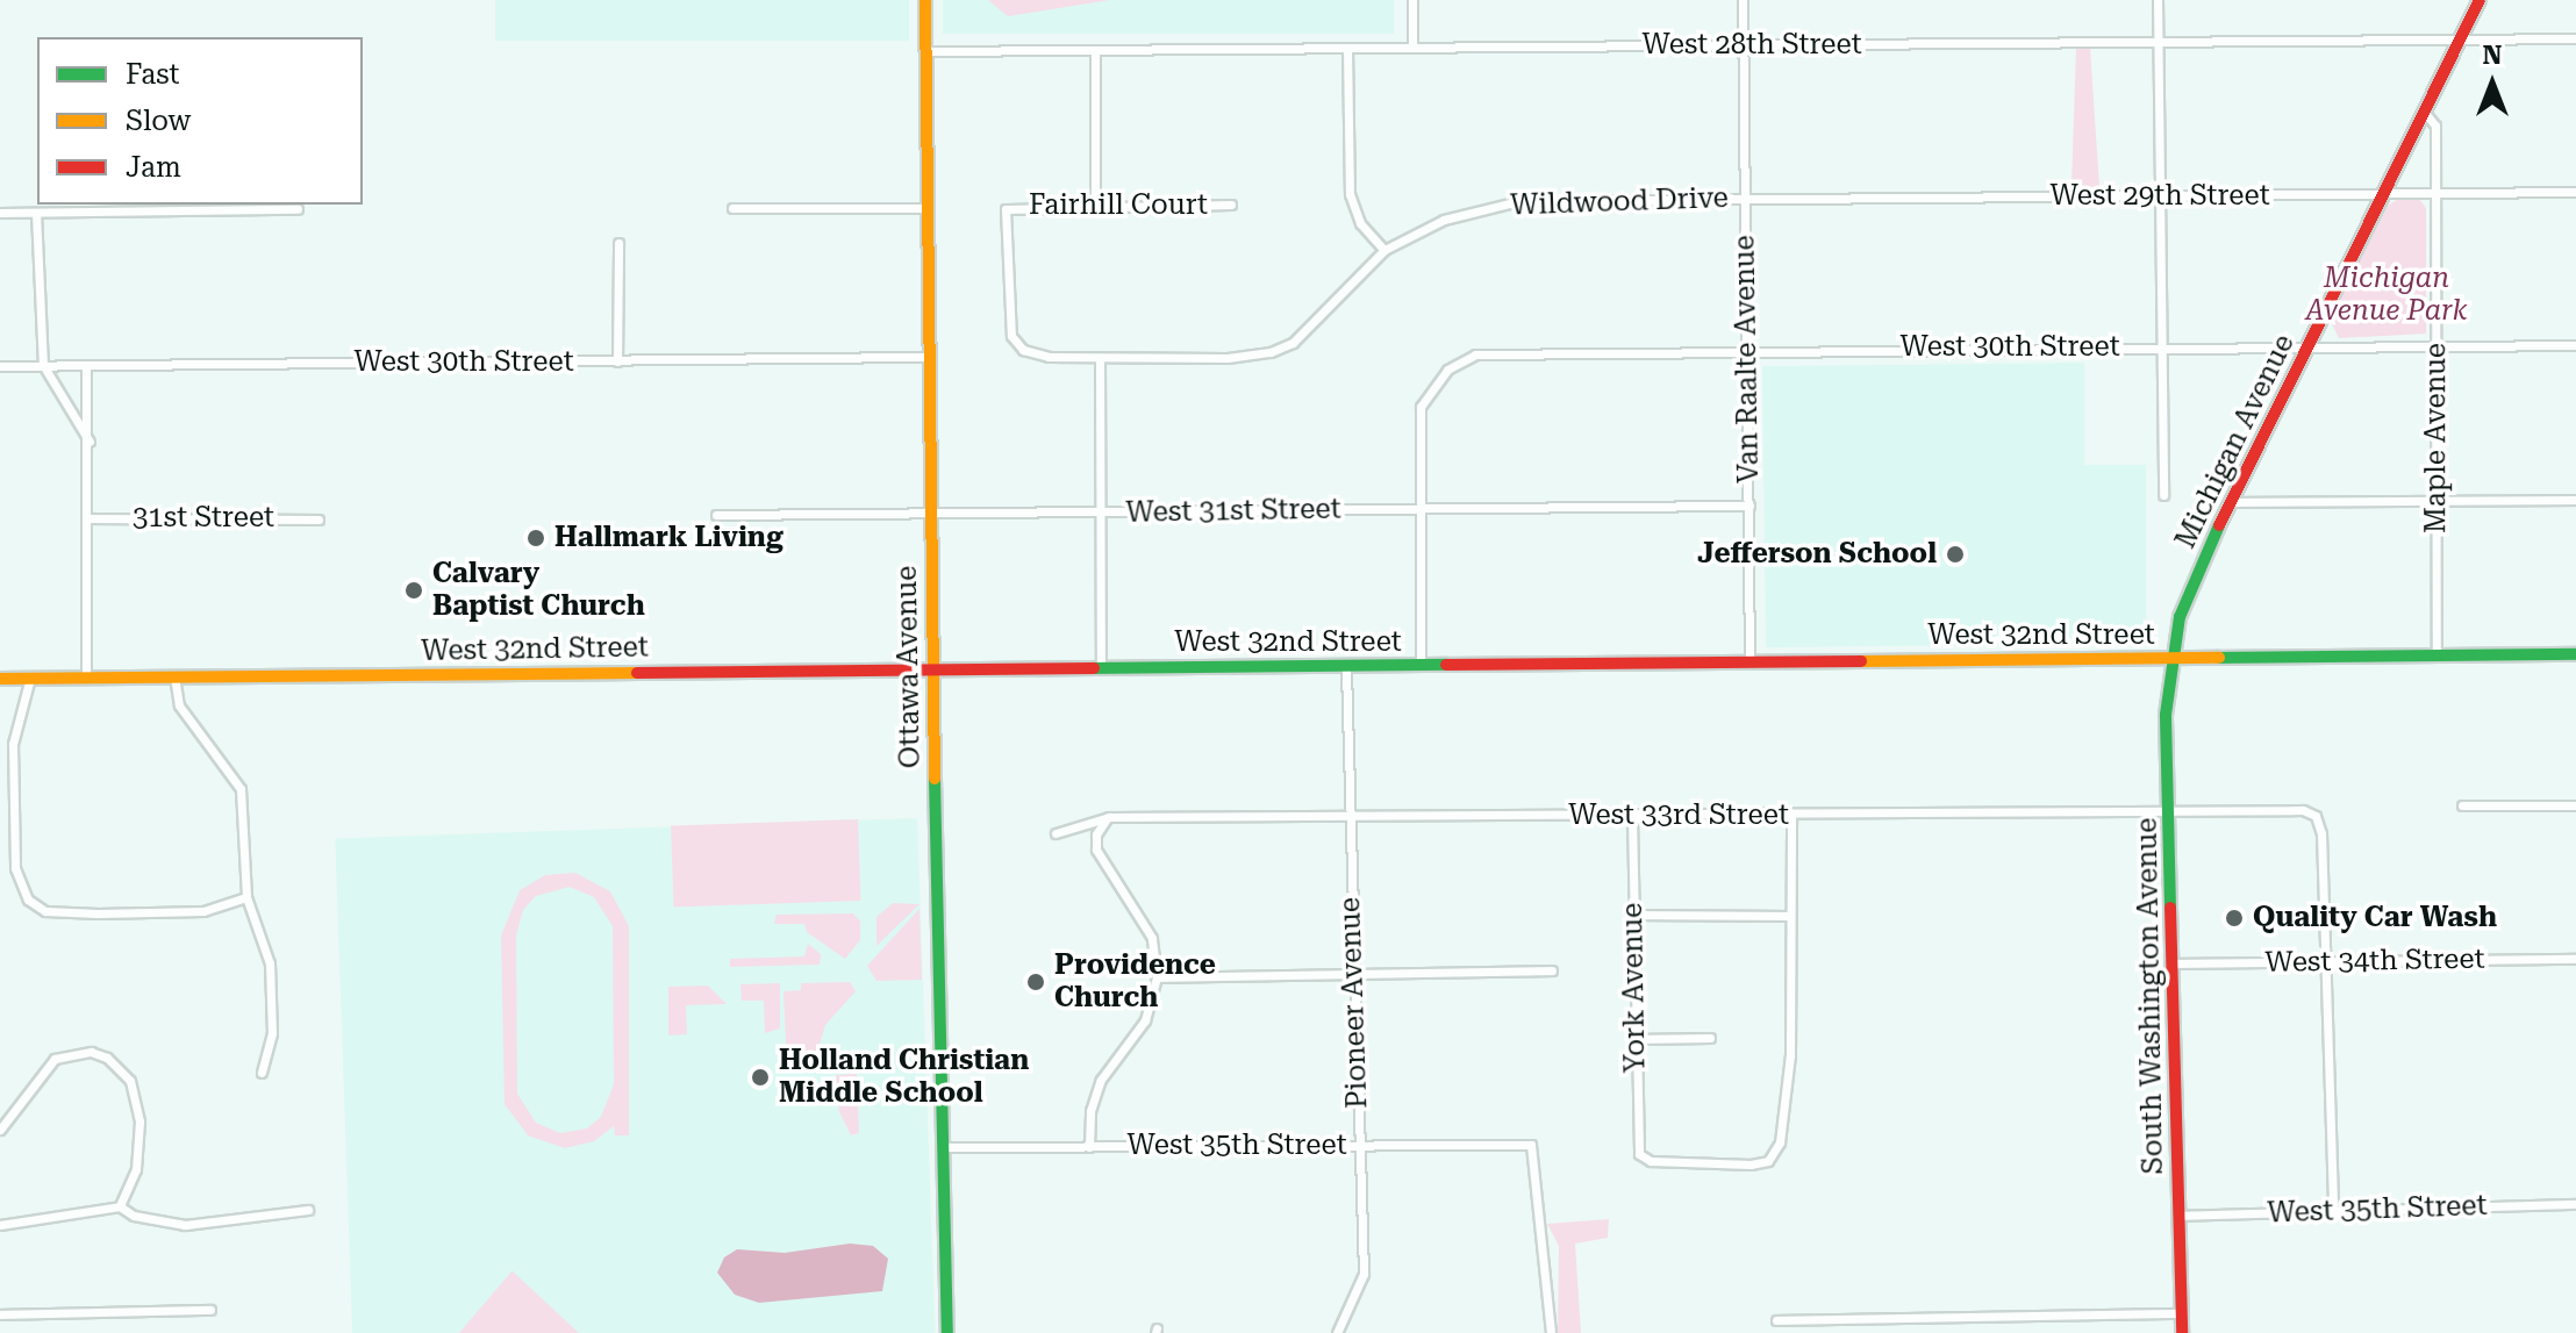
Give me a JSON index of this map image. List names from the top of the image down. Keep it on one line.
{"streets":{"street":["West 28th Street","West 29th Street","Wildwood Drive","Fairhill Court","West 30th Street","Van Raalte Avenue","Maple Avenue","Michigan Avenue","West 31st Street","31st Street","West 32nd Street","Ottawa Avenue","West 33rd Street","West 34th Street","York Avenue","South Washington Avenue","Pioneer Avenue","West 35th Street"]},"crossings":[["West 28th Street","Van Raalte Avenue"],["West 28th Street","Michigan Avenue"],["West 28th Street","Ottawa Avenue"],["West 29th Street","Wildwood Drive"],["West 29th Street","Van Raalte Avenue"],["West 29th Street","Maple Avenue"],["West 29th Street","Michigan Avenue"],["Wildwood Drive","Fairhill Court"],["Wildwood Drive","Van Raalte Avenue"],["West 30th Street","Van Raalte Avenue"],["West 30th Street","Maple Avenue"],["West 30th Street","Michigan Avenue"],["West 30th Street","West 31st Street"],["West 30th Street","Ottawa Avenue"],["Van Raalte Avenue","West 31st Street"],["Van Raalte Avenue","West 32nd Street"],["Maple Avenue","Michigan Avenue"],["Maple Avenue","West 32nd Street"],["Michigan Avenue","West 32nd Street"],["Michigan Avenue","South Washington Avenue"],["West 31st Street","Ottawa Avenue"],["West 32nd Street","Ottawa Avenue"],["West 32nd Street","South Washington Avenue"],["West 32nd Street","Pioneer Avenue"],["Ottawa Avenue","West 35th Street"],["West 33rd Street","West 34th Street"],["West 33rd Street","York Avenue"],["West 33rd Street","South Washington Avenue"],["West 33rd Street","Pioneer Avenue"],["West 34th Street","South Washington Avenue"],["South Washington Avenue","West 35th Street"],["Pioneer Avenue","West 35th Street"]],"parks":["Michigan Avenue Park"],"places":["Hallmark Living","Jefferson School","Calvary Baptist Church","Quality Car Wash","Providence Church","Holland Christian Middle School"],"legend":["Fast","Slow","Jam"],"north":"top"}
